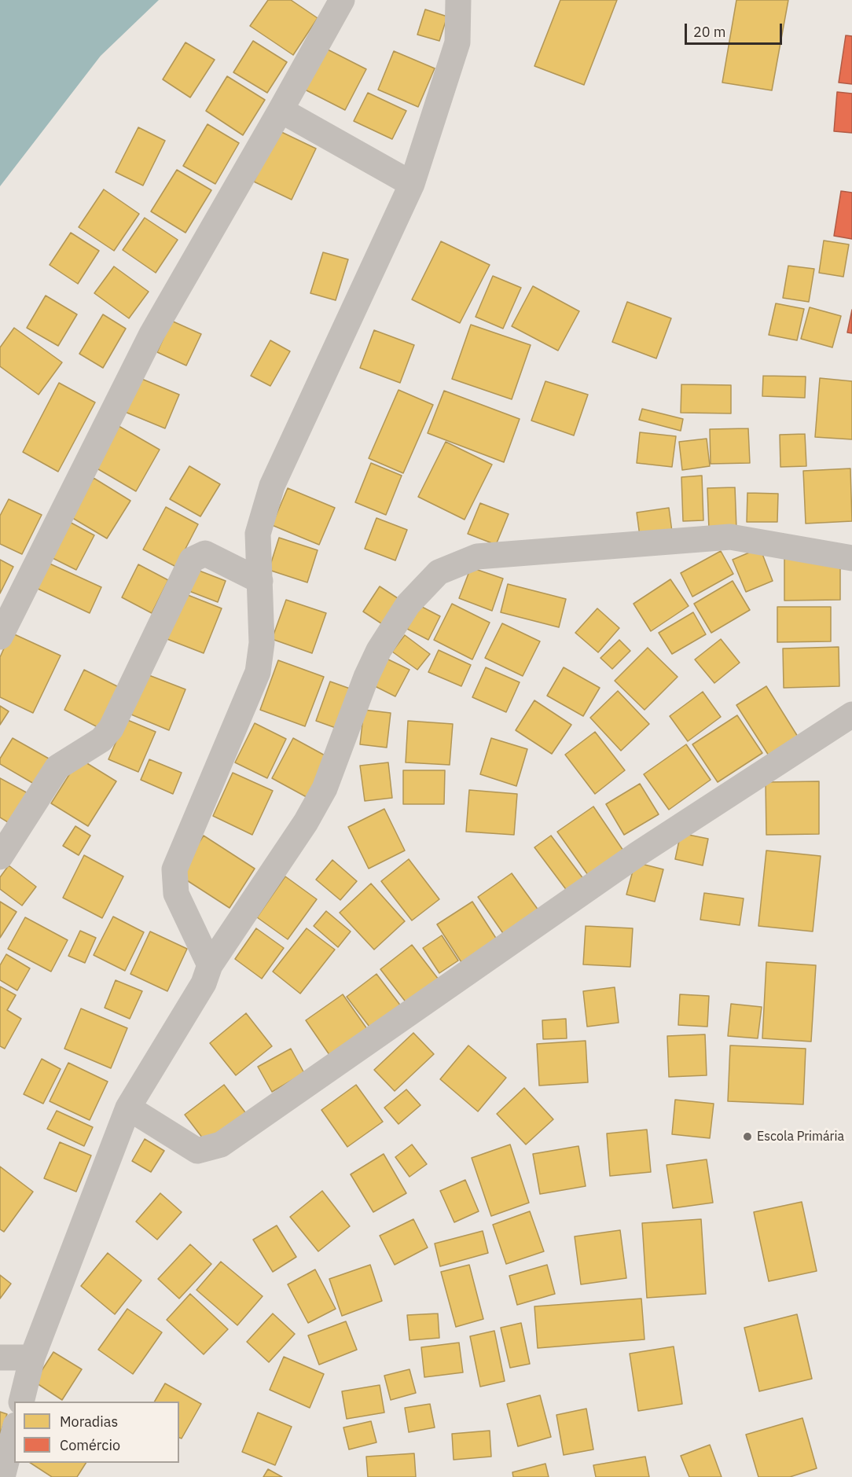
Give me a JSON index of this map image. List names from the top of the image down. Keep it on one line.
{"places":["Escola Primária"],"legend":["Moradias","Comércio"],"scale_bar":"20 m"}
